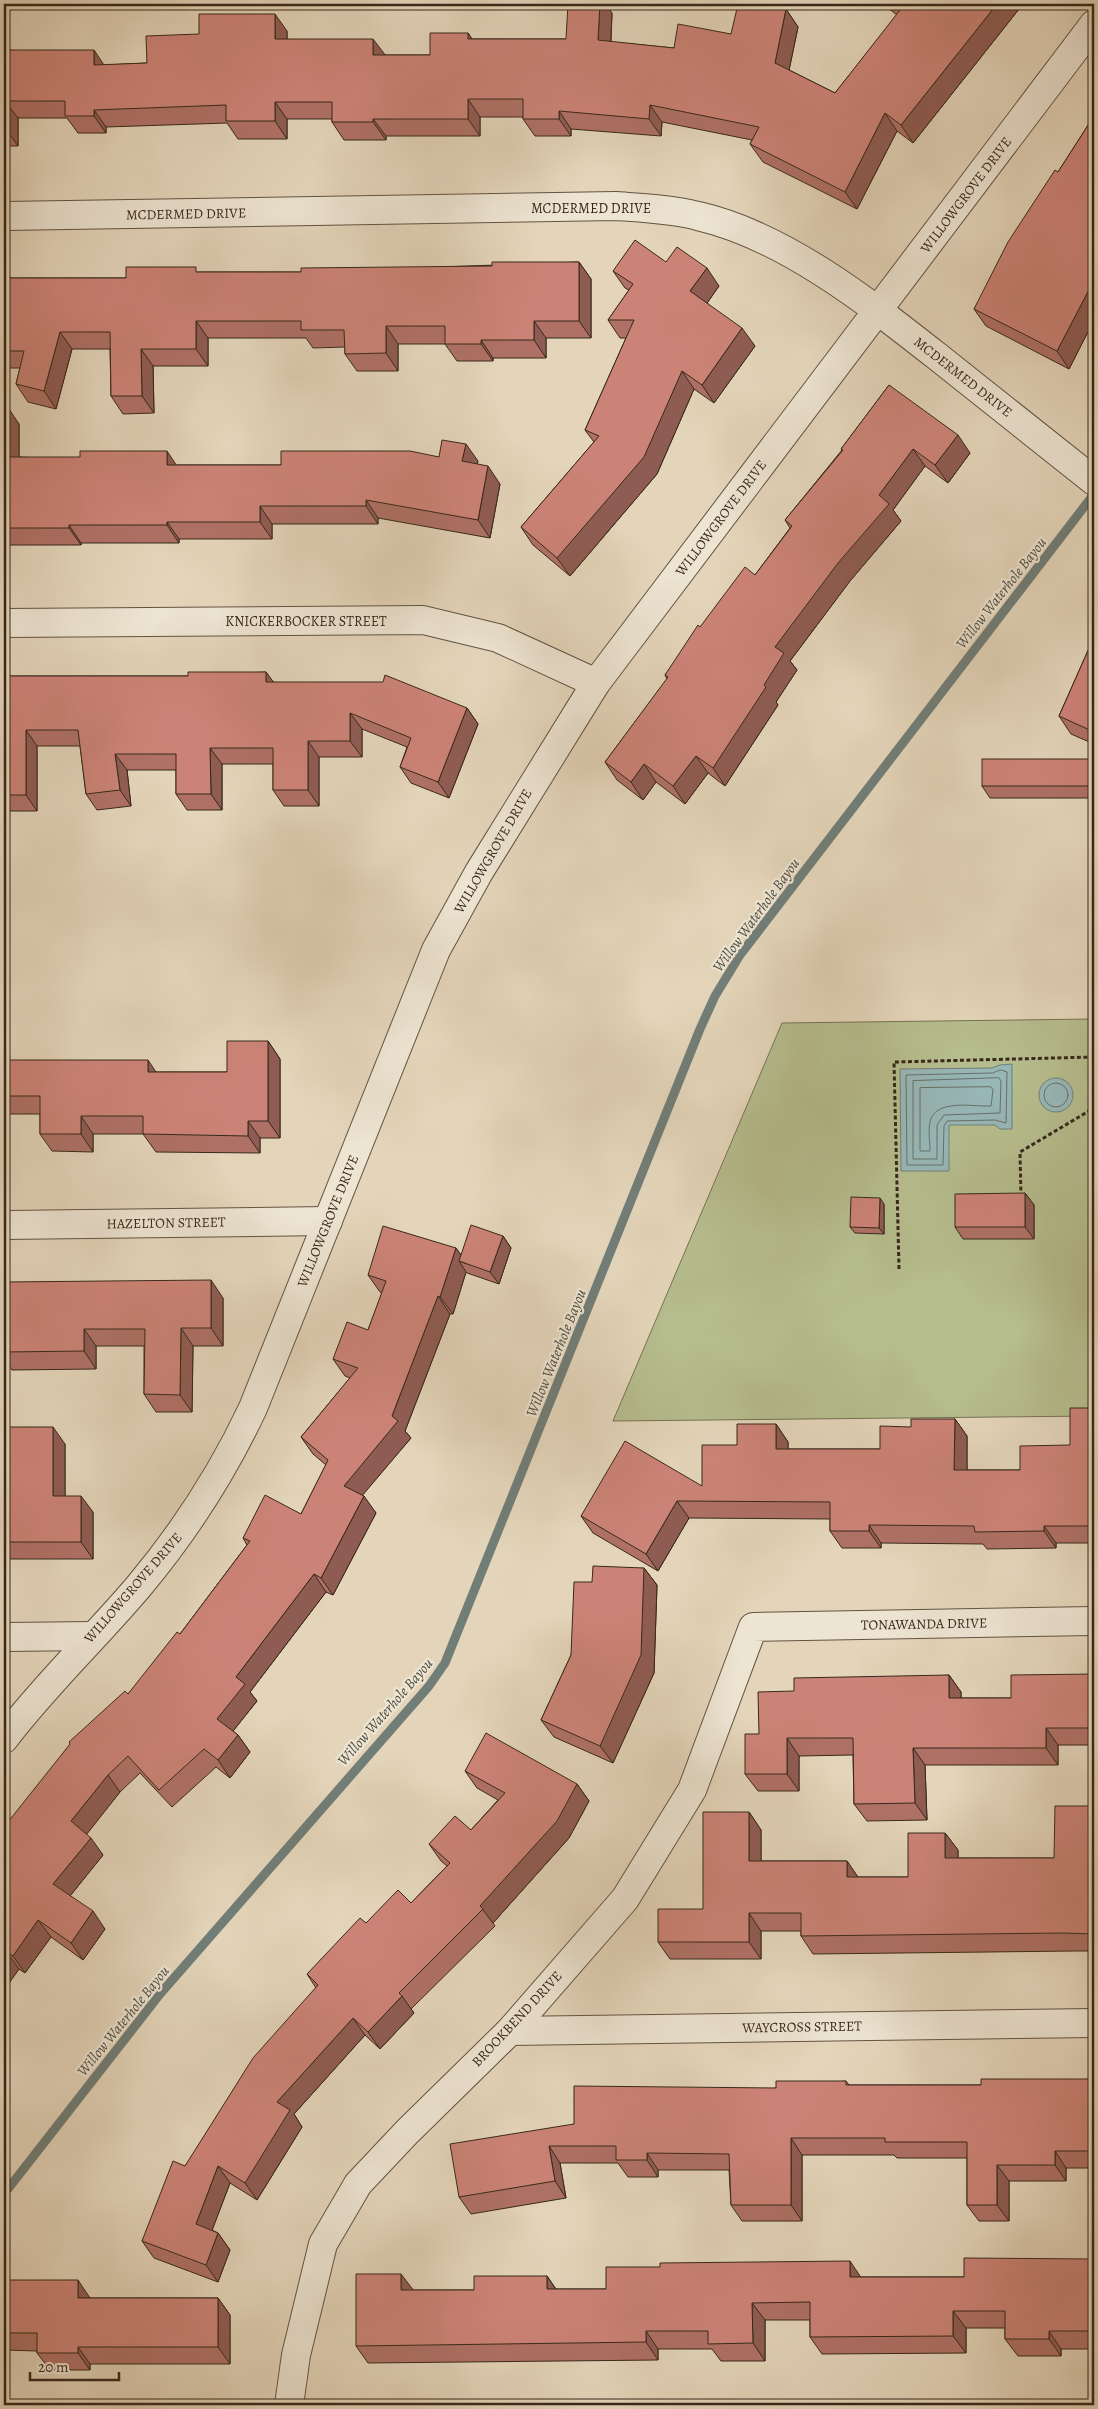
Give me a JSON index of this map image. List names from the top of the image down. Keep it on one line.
{"streets":{"street":["WILLOWGROVE DRIVE","MCDERMED DRIVE","KNICKERBOCKER STREET","HAZELTON STREET","TONAWANDA DRIVE","BROOKBEND DRIVE","WAYCROSS STREET"]},"crossings":[["WILLOWGROVE DRIVE","MCDERMED DRIVE"],["WILLOWGROVE DRIVE","KNICKERBOCKER STREET"],["WILLOWGROVE DRIVE","HAZELTON STREET"],["TONAWANDA DRIVE","BROOKBEND DRIVE"],["BROOKBEND DRIVE","WAYCROSS STREET"]],"water":["Willow Waterhole Bayou"],"scale_bar":"20 m"}
